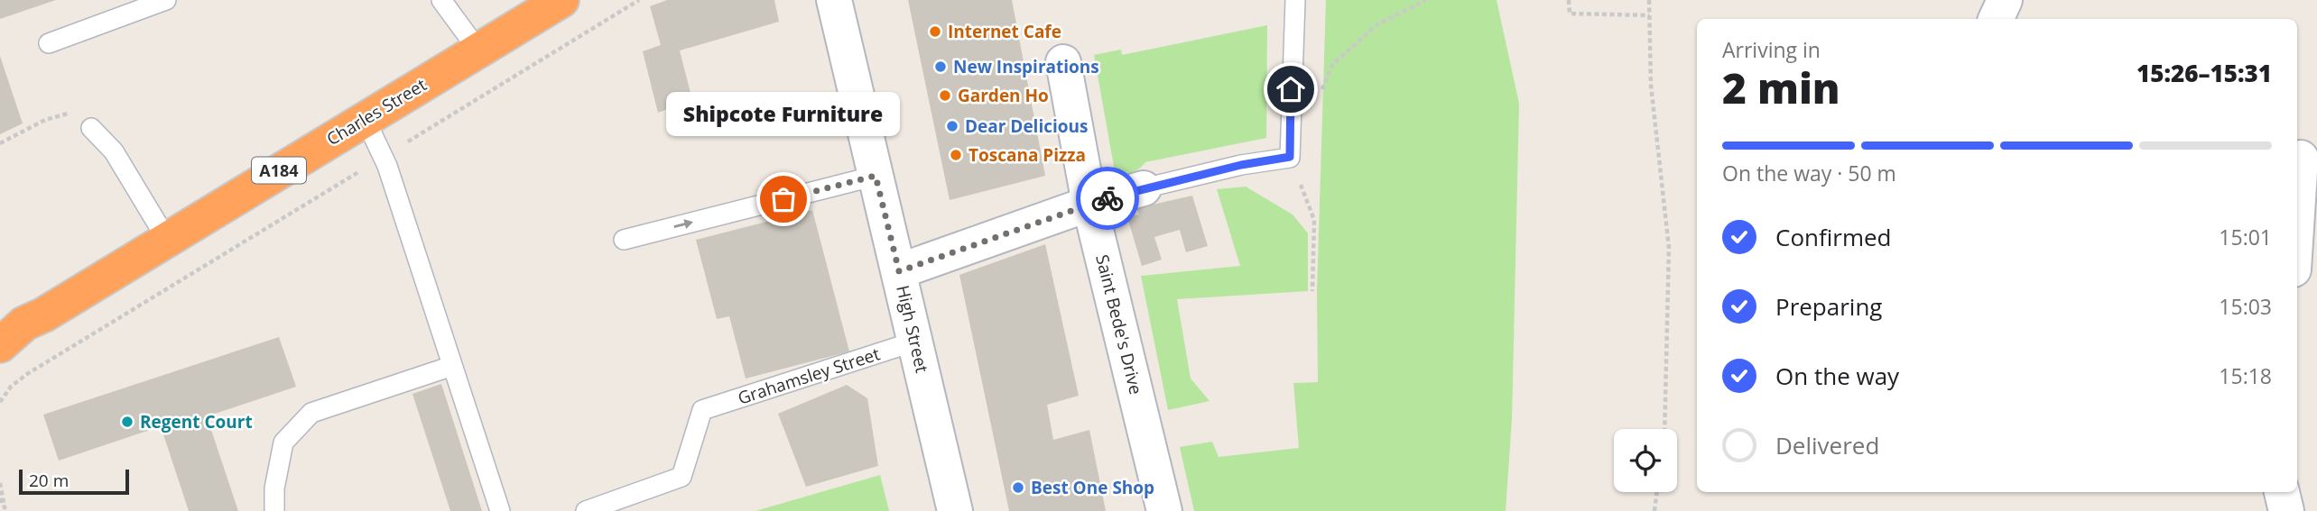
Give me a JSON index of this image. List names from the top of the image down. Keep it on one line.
{"streets":{"highway":["Charles Street","A184"],"street":["Saint Bede's Drive","High Street"],"lane":["Grahamsley Street"]},"crossings":[["High Street","Grahamsley Street"]],"places":["Internet Cafe","New Inspirations","Garden Ho","Dear Delicious","Toscana Pizza","Shipcote Furniture","Regent Court","Best One Shop"],"scale_bar":"20 m","page":{"heading":["2 min","Arriving in","15:26–15:31"],"bubble":"Shipcote Furniture","bar":"On the way · 50 m","list":[["Confirmed","15:01"],["Preparing","15:03"],["On the way","15:18"],"Delivered"],"scale":"20 m"}}
